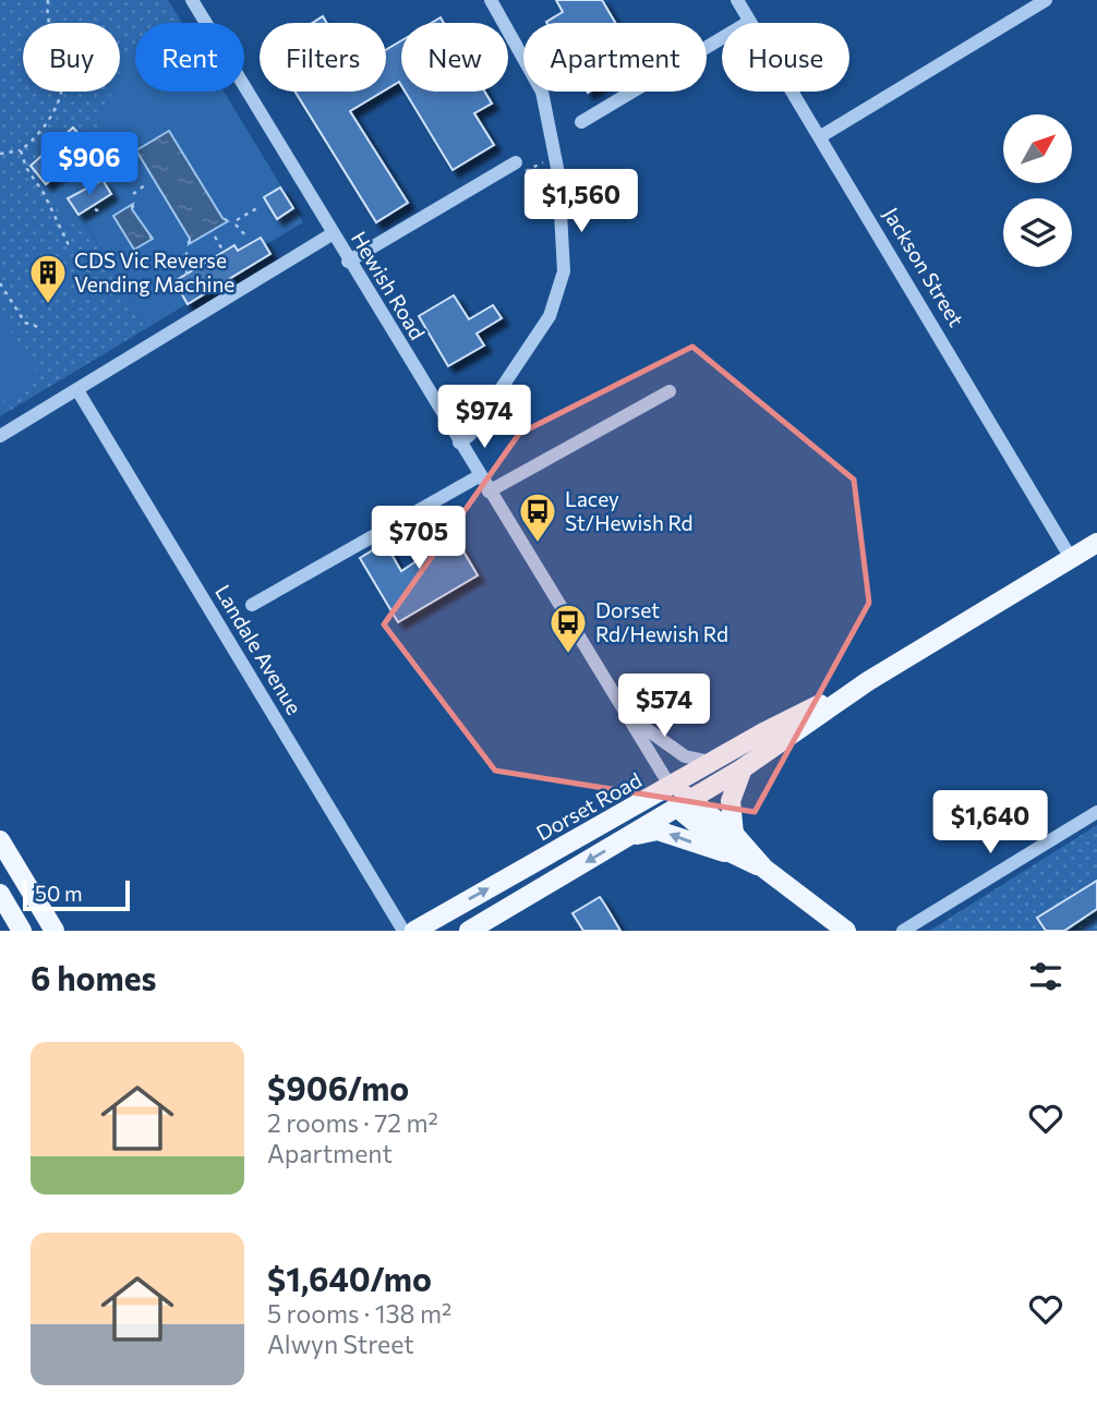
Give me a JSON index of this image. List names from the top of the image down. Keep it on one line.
{"streets":{"main road":["Dorset Road"],"street":["Jackson Street","Hewish Road","Landale Avenue"]},"crossings":[["Jackson Street","Dorset Road"],["Hewish Road","Dorset Road"]],"places":{"building":["CDS Vic Reverse Vending Machine"],"bus stop":["Lacey St/Hewish Rd","Dorset Rd/Hewish Rd"]},"scale_bar":"50 m","north":"top right","page":{"chip":["Buy","Rent","Filters","New","Apartment","House"],"price":["$906","$1,560","$974","$705","$574","$1,640"],"scale":"50 m","heading":"6 homes","list":[{"name":"$906/mo","note":"2 rooms · 72 m² · Apartment"},{"name":"$1,640/mo","note":"5 rooms · 138 m² · Alwyn Street"}]}}
